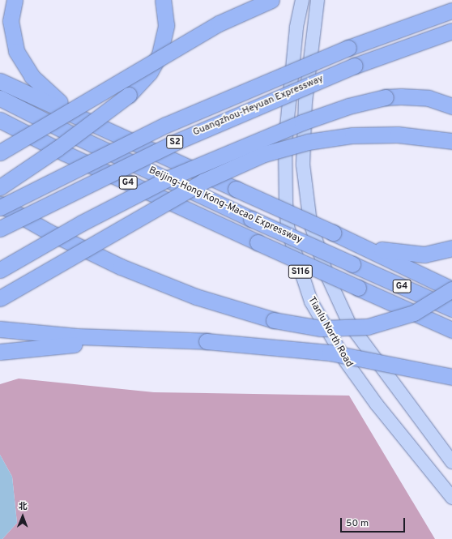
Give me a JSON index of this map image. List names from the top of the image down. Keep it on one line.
{"streets":{"highway":["Guangzhou-Heyuan Expressway","S2","G4","Beijing-Hong Kong-Macao Expressway"],"main road":["S116","Tianlu North Road"]},"scale_bar":"50 m","north":"top"}
